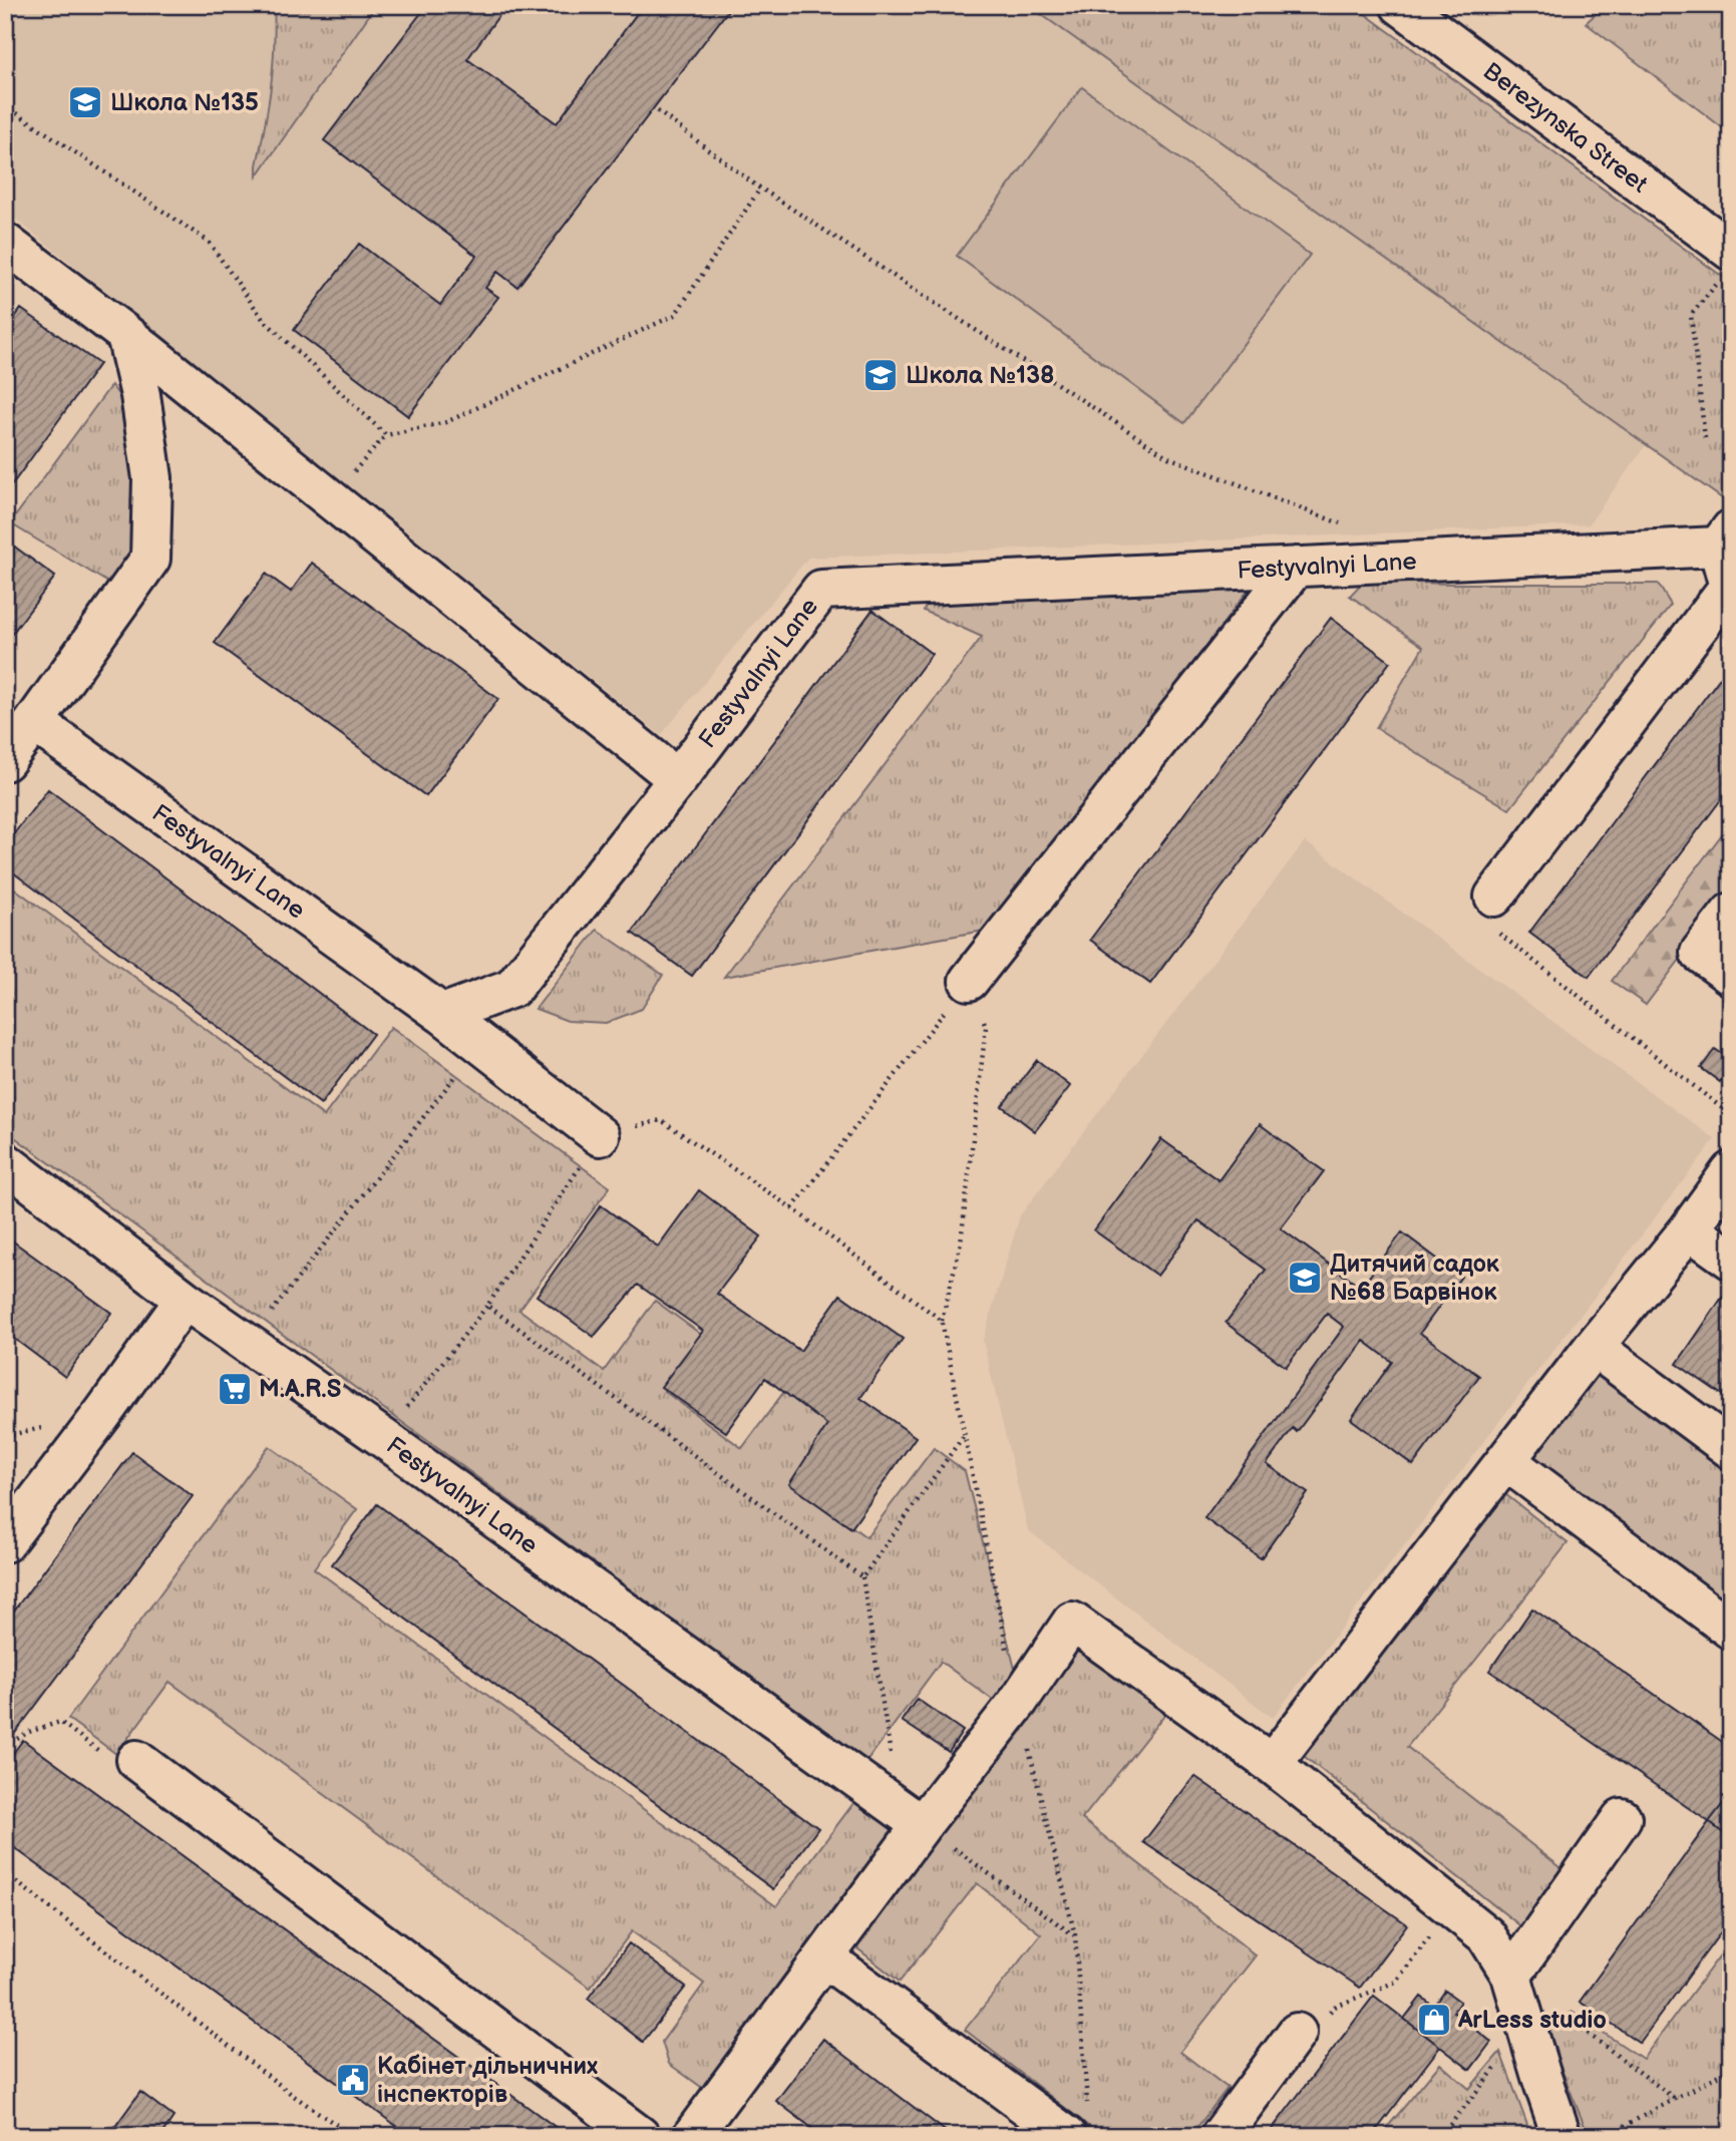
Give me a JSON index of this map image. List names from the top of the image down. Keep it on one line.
{"streets":{"street":["Berezynska Street","Festyvalnyi Lane"]},"places":{"school or university":["Школа №135","Школа №138","Дитячий садок №68 Барвінок"],"supermarket":["M.A.R.S"],"shop":["ArLess studio"],"public building":["Кабінет дільничних інспекторів"]}}
